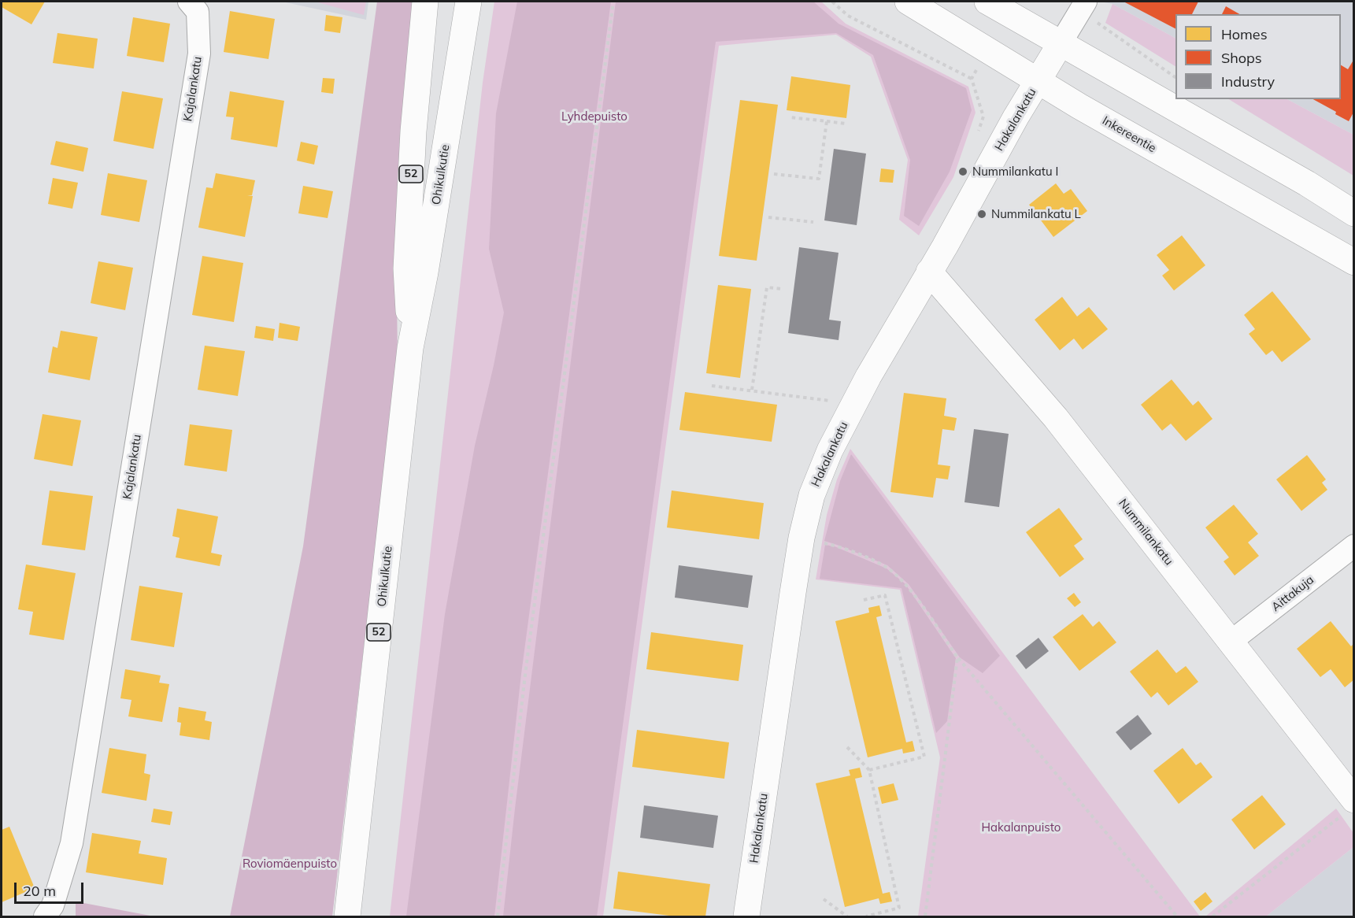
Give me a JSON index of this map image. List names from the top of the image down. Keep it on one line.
{"streets":{"street":["Kajalankatu","Hakalankatu","Inkereentie","52","Ohikulkutie","Nummilankatu","Aittakuja"]},"crossings":[["Hakalankatu","Inkereentie"],["Hakalankatu","Nummilankatu"],["Nummilankatu","Aittakuja"]],"parks":["Lyhdepuisto","Hakalanpuisto","Roviomäenpuisto"],"places":["Nummilankatu I","Nummilankatu L"],"legend":["Homes","Shops","Industry"],"scale_bar":"20 m"}
